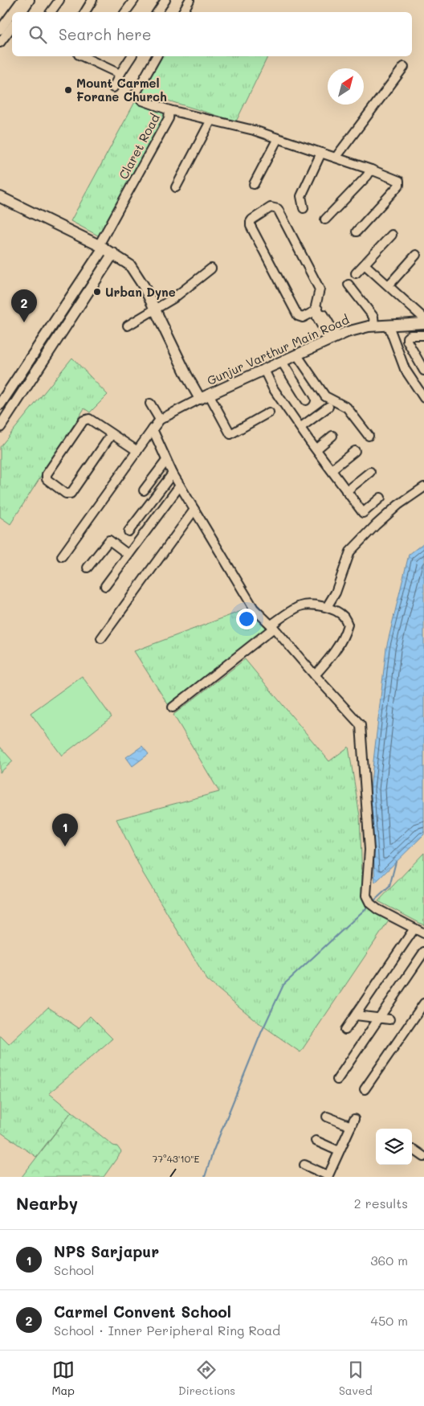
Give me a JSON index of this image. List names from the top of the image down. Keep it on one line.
{"streets":{"main road":["Gunjur Varthur Main Road"],"street":["Claret Road"]},"crossings":[["Claret Road","Gunjur Varthur Main Road"]],"places":["Mount Carmel Forane Church","Urban Dyne"],"north":"top right","page":{"search":"Search here","pins":["2","1"],"heading":["Nearby","2 results"],"list":[{"mark":"1","name":"NPS Sarjapur","note":"School","value":"360 m"},{"mark":"2","name":"Carmel Convent School","note":"School · Inner Peripheral Ring Road","value":"450 m"}],"nav":["Map","Directions","Saved"]},"coordinates":["77°43'10\"E"]}
